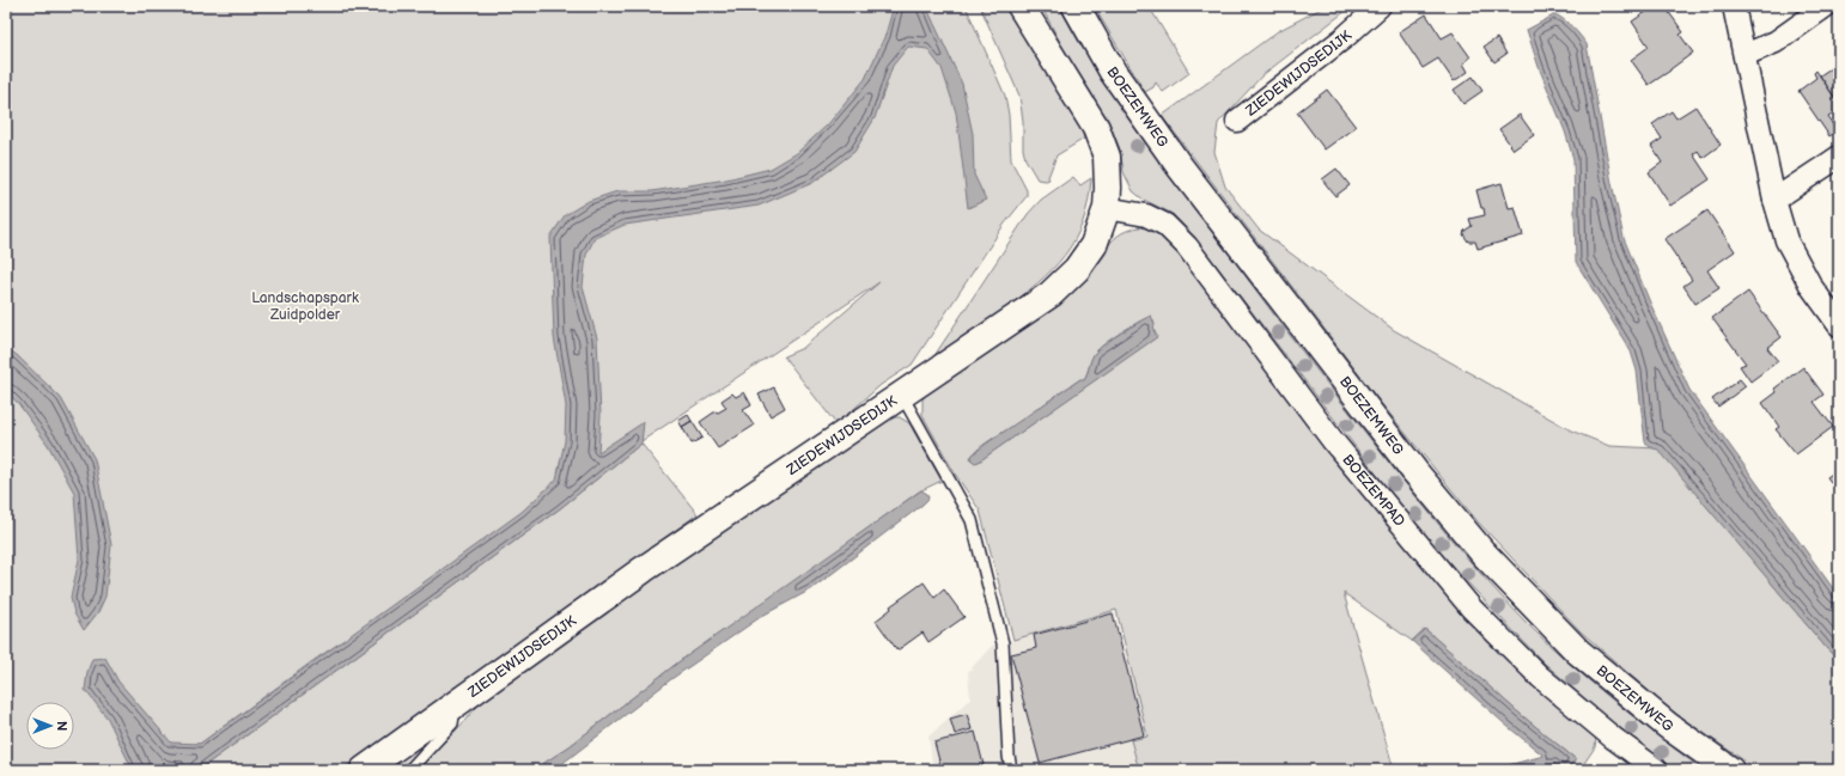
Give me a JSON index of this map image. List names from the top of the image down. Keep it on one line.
{"streets":{"street":["ZIEDEWIJDSEDIJK","BOEZEMWEG","BOEZEMPAD"]},"crossings":[["ZIEDEWIJDSEDIJK","BOEZEMPAD"]],"parks":["Landschapspark Zuidpolder"],"north":"right"}
